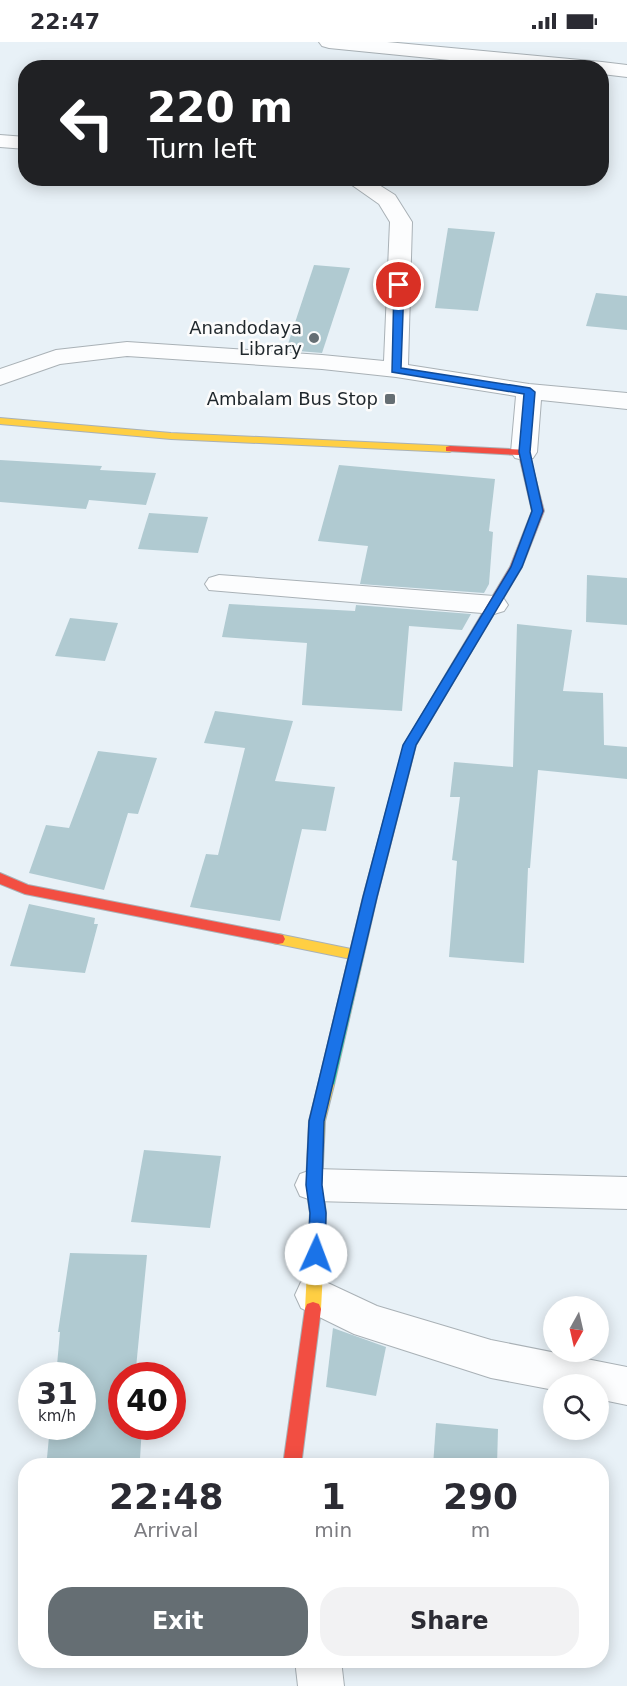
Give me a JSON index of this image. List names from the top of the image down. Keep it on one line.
{"places":{"other":["Anandodaya Library"],"transit":["Ambalam Bus Stop"]},"north":"bottom","page":{"status":"22:47","turn":["220 m","Turn left"],"speed":"31 km/h","limit":"40","eta":["22:48","Arrival","1","min","290","m"],"buttons":["Exit","Share"]}}
